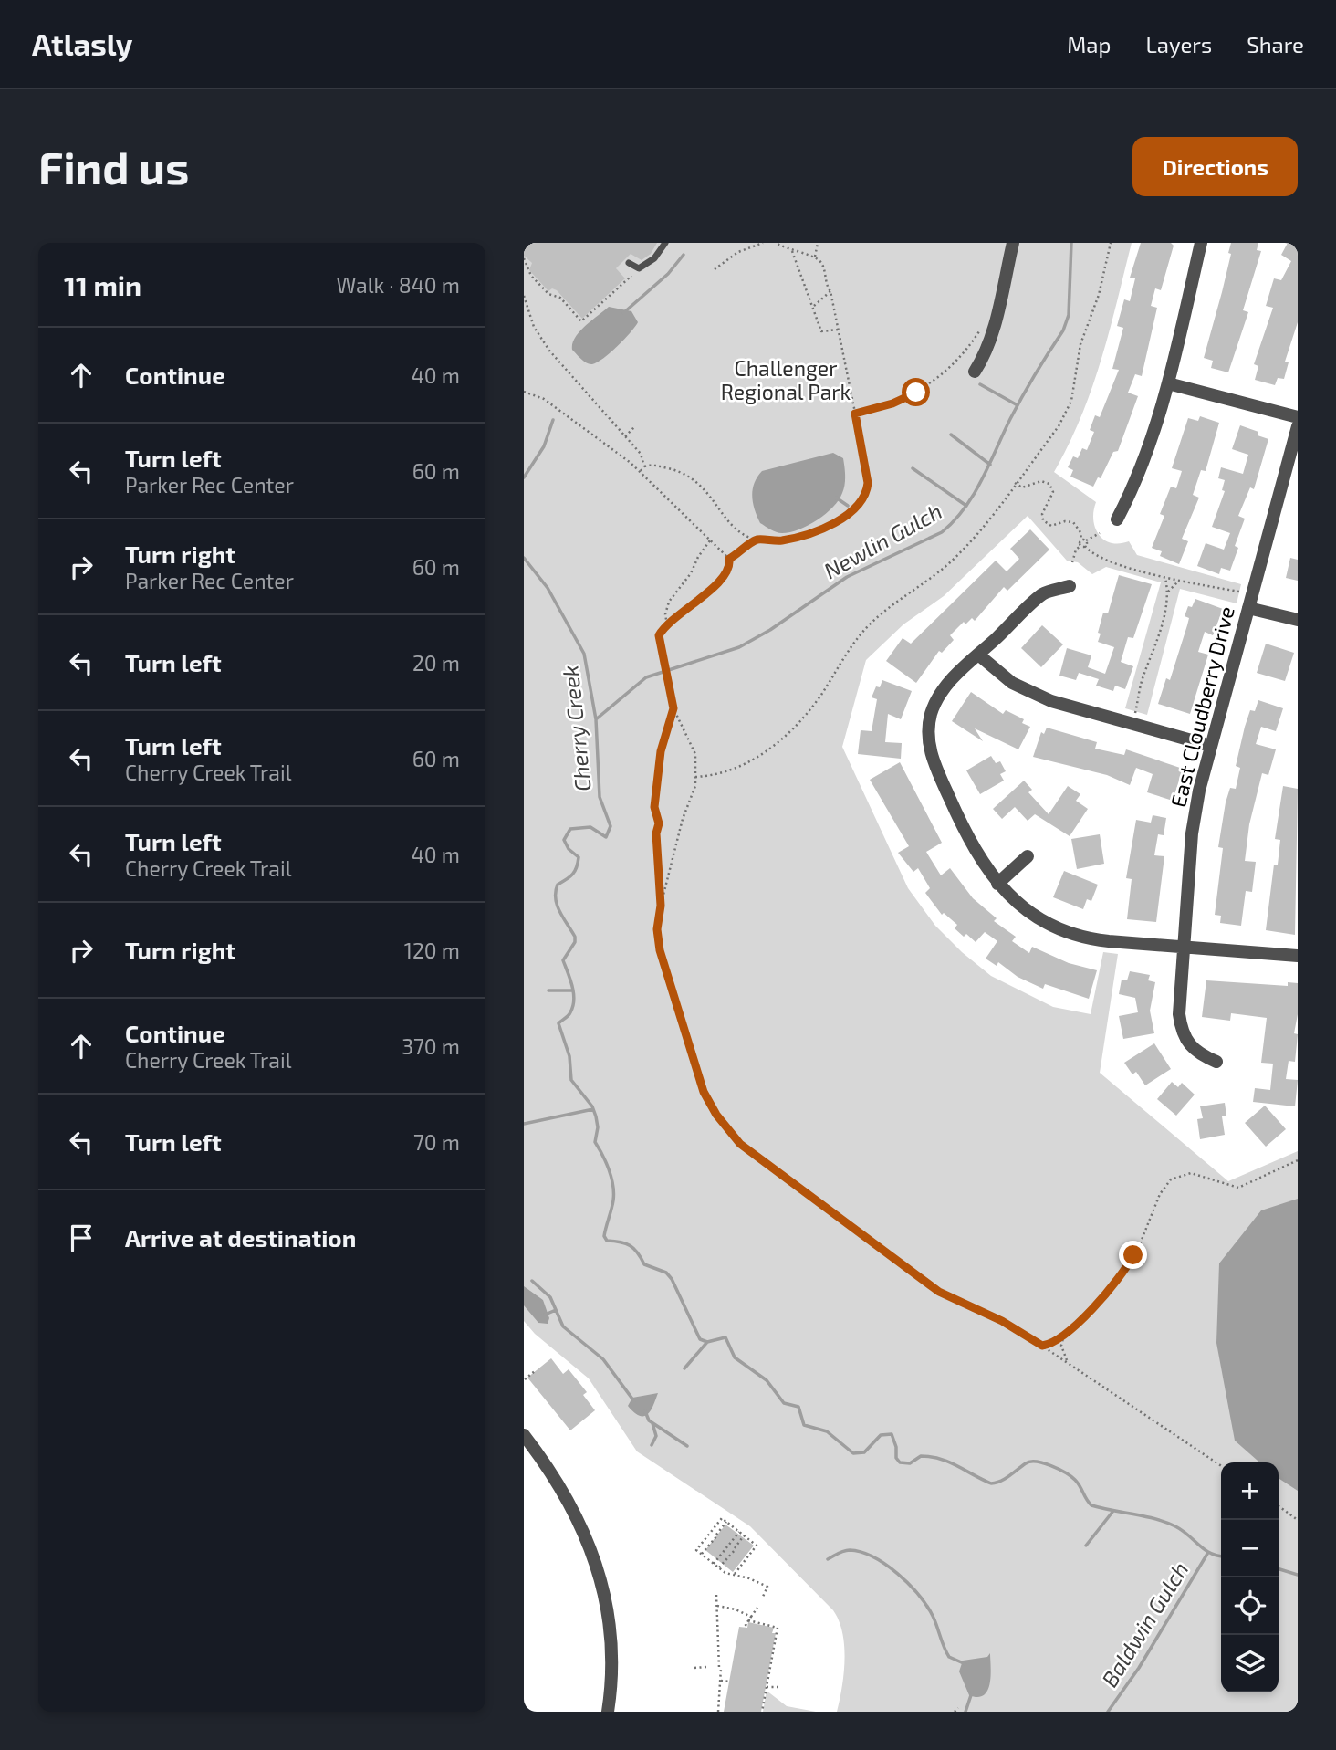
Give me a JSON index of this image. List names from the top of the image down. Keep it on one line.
{"streets":{"street":["East Cloudberry Drive"]},"water":["Newlin Gulch","Cherry Creek","Baldwin Gulch"],"parks":["Challenger Regional Park"],"page":{"header":"Atlasly","nav":["Map","Layers","Share"],"buttons":"Directions","title":"Find us","heading":["11 min","Walk · 840 m"],"list":[["Continue","40 m"],["Turn left","Parker Rec Center","60 m"],["Turn right","Parker Rec Center","60 m"],["Turn left","20 m"],["Turn left","Cherry Creek Trail","60 m"],["Turn left","Cherry Creek Trail","40 m"],["Turn right","120 m"],["Continue","Cherry Creek Trail","370 m"],["Turn left","70 m"],"Arrive at destination"],"map_buttons":["+","−"]}}
